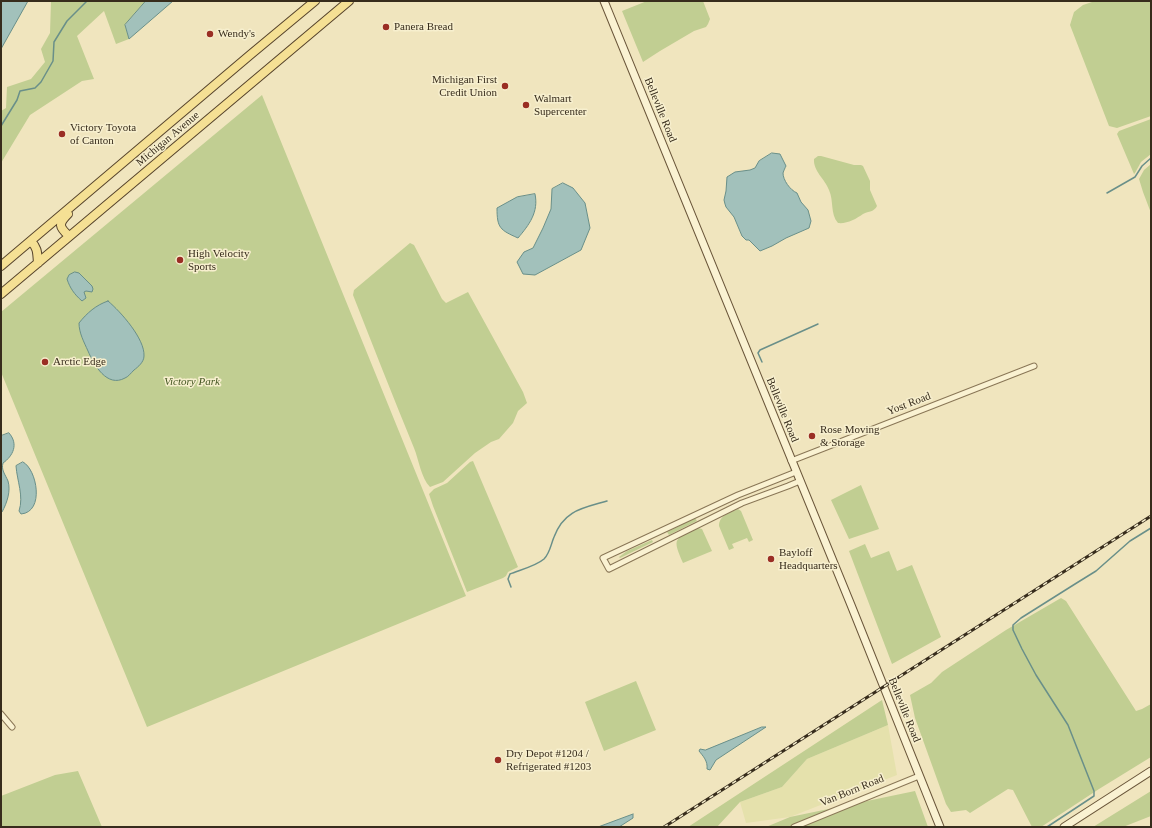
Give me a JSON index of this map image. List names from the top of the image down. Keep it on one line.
{"streets":{"main road":["Belleville Road","Michigan Avenue"],"street":["Yost Road","Van Born Road"]},"crossings":[["Belleville Road","Yost Road"],["Belleville Road","Van Born Road"]],"parks":["Victory Park"],"places":["Panera Bread","Wendy's","Michigan First Credit Union","Walmart Supercenter","Victory Toyota of Canton","High Velocity Sports","Arctic Edge","Rose Moving & Storage","Bayloff Headquarters","Dry Depot #1204 / Refrigerated #1203"]}
